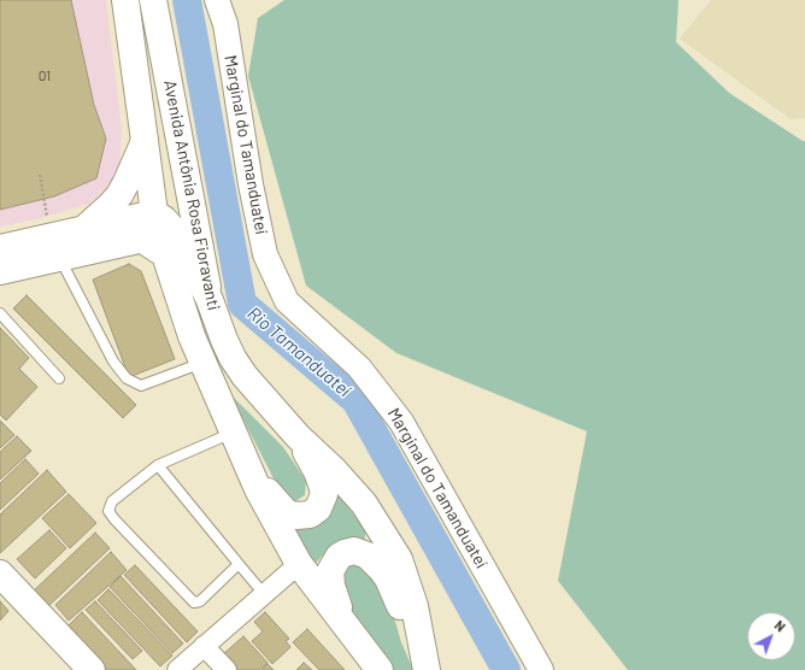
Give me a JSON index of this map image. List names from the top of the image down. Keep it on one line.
{"streets":{"main road":["Avenida Antônia Rosa Fioravanti"],"street":["Marginal do Tamanduateí"]},"water":["Rio Tamanduateí"],"house_numbers":["01"],"north":"top right"}
